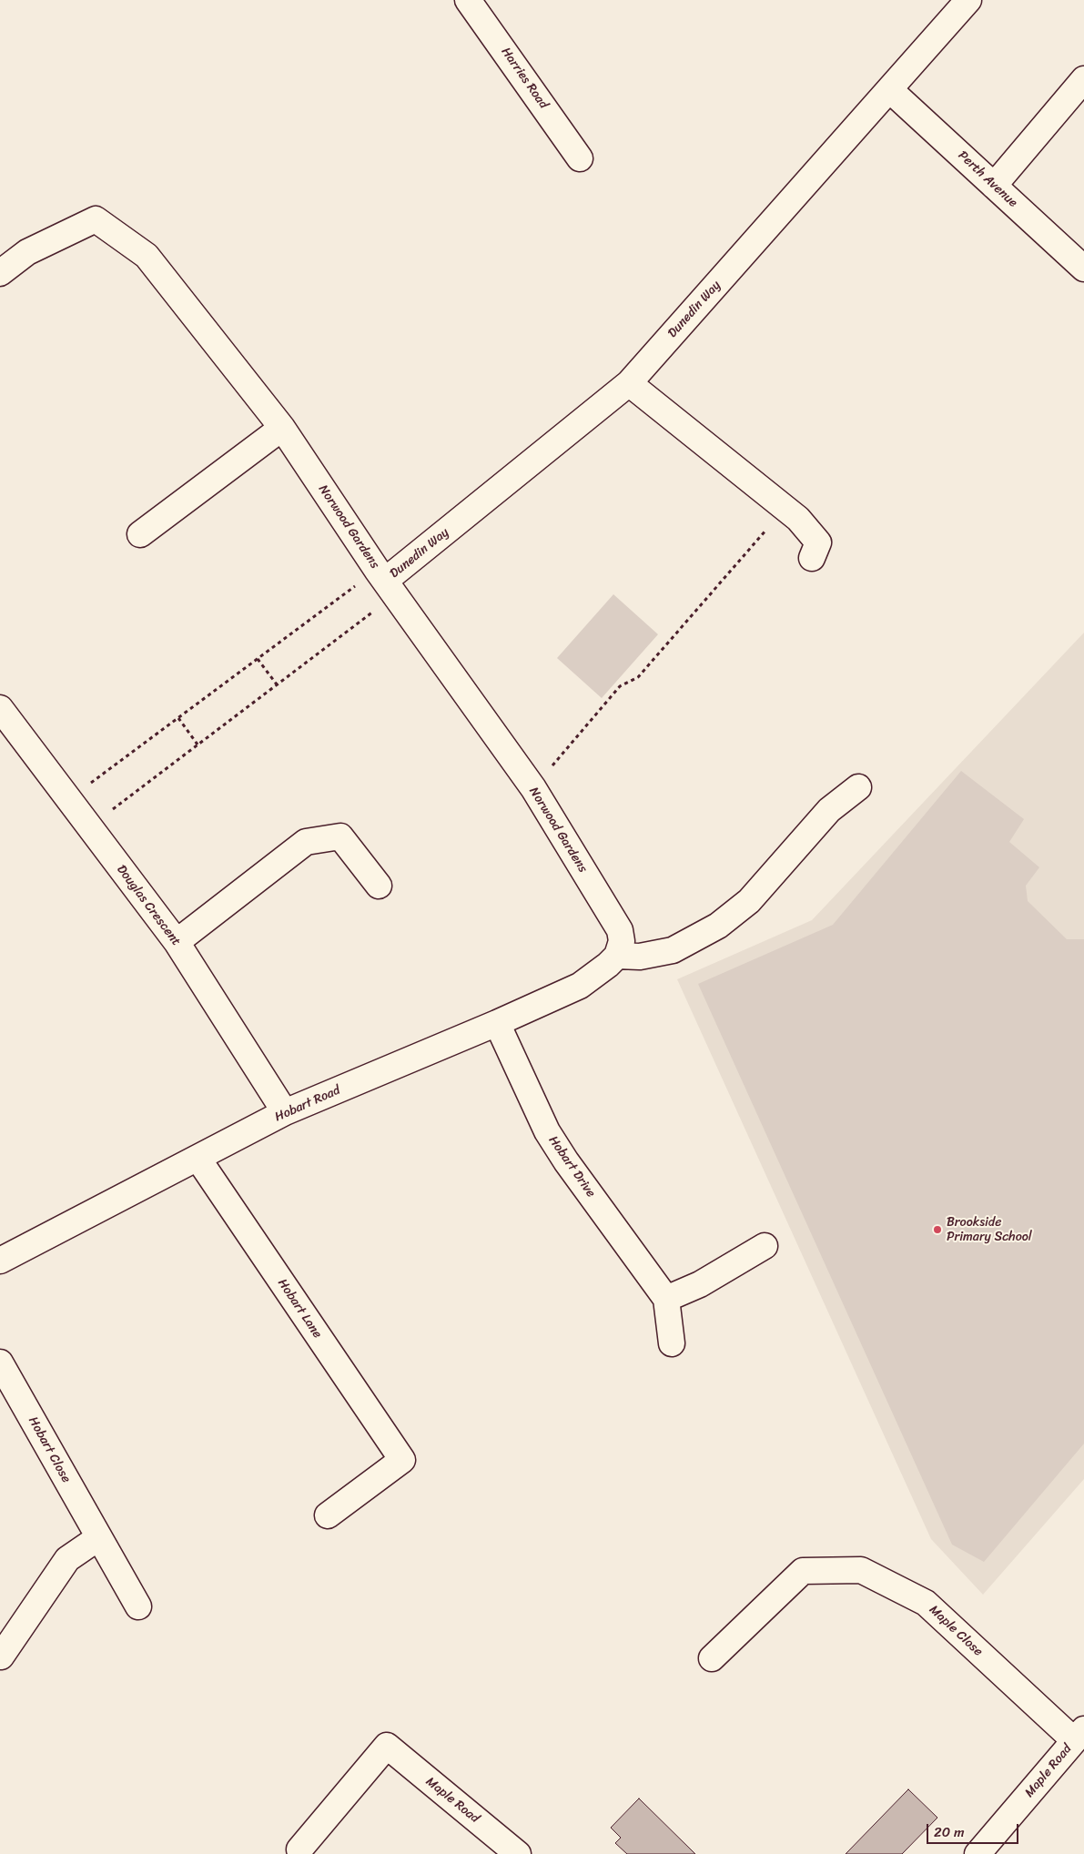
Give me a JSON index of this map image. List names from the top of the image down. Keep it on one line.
{"streets":{"street":["Harries Road","Perth Avenue","Dunedin Way","Norwood Gardens","Douglas Crescent","Hobart Road","Hobart Drive","Hobart Lane","Hobart Close","Maple Close","Maple Road"]},"crossings":[["Perth Avenue","Dunedin Way"],["Dunedin Way","Norwood Gardens"],["Norwood Gardens","Hobart Road"],["Douglas Crescent","Hobart Road"],["Hobart Road","Hobart Drive"],["Hobart Road","Hobart Lane"],["Maple Close","Maple Road"]],"places":["Brookside Primary School"],"scale_bar":"20 m"}
